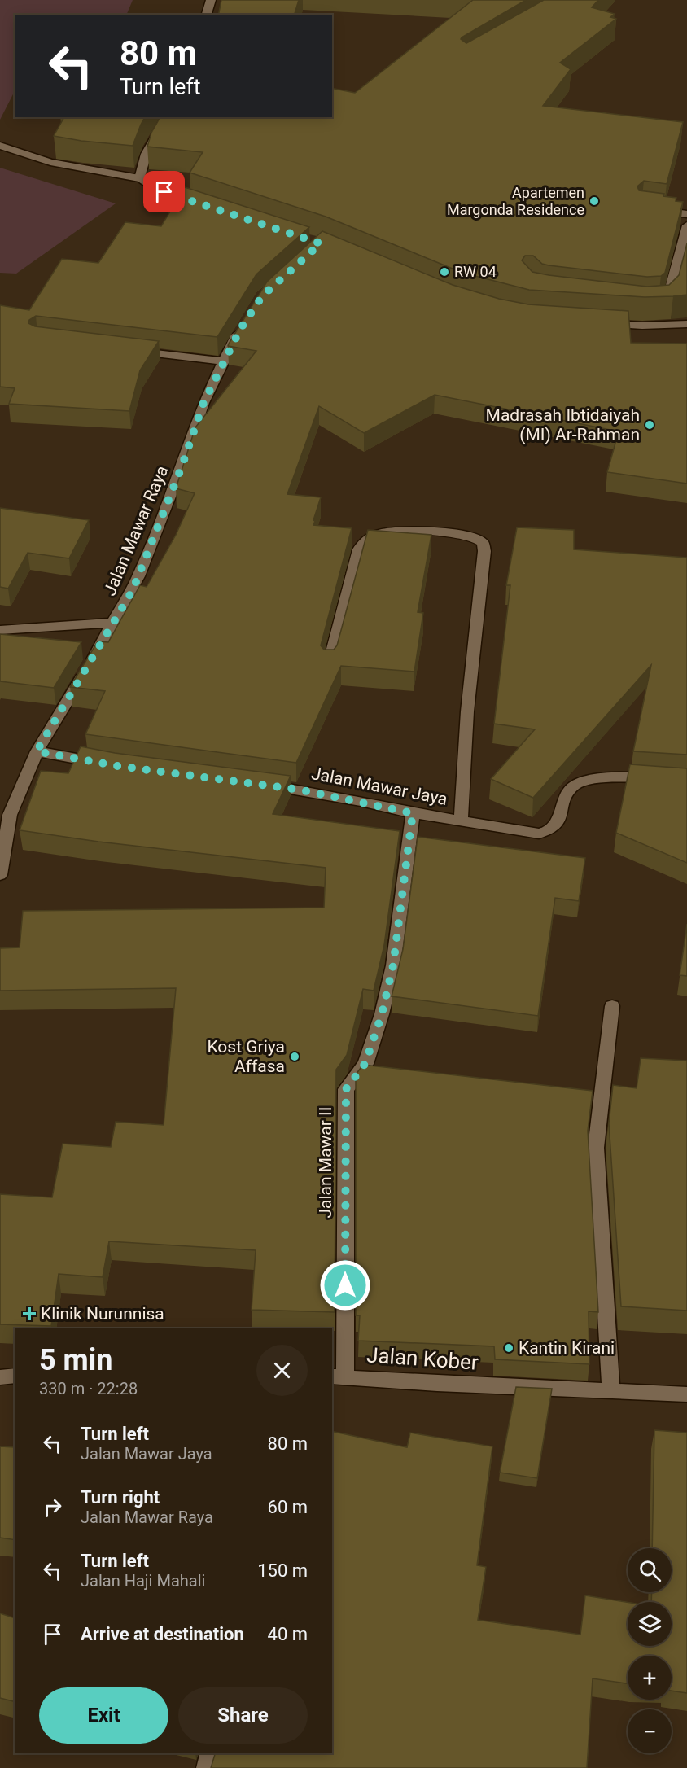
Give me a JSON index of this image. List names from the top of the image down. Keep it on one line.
{"streets":{"street":["Jalan Mawar Raya","Jalan Mawar Jaya","Jalan Mawar II","Jalan Kober"]},"crossings":[["Jalan Mawar Jaya","Jalan Mawar II"],["Jalan Mawar II","Jalan Kober"]],"places":{"other":["Apartemen Margonda Residence","RW 04","Madrasah Ibtidaiyah (MI) Ar-Rahman","Kost Griya Affasa","Kantin Kirani"],"health":["Klinik Nurunnisa"]},"page":{"turn":["80 m","Turn left"],"heading":["5 min","330 m · 22:28"],"list":[{"name":"Turn left","note":"Jalan Mawar Jaya","value":"80 m"},{"name":"Turn right","note":"Jalan Mawar Raya","value":"60 m"},{"name":"Turn left","note":"Jalan Haji Mahali","value":"150 m"},{"name":"Arrive at destination","value":"40 m"}],"map_buttons":["+","−"],"buttons":["Exit","Share"]}}
